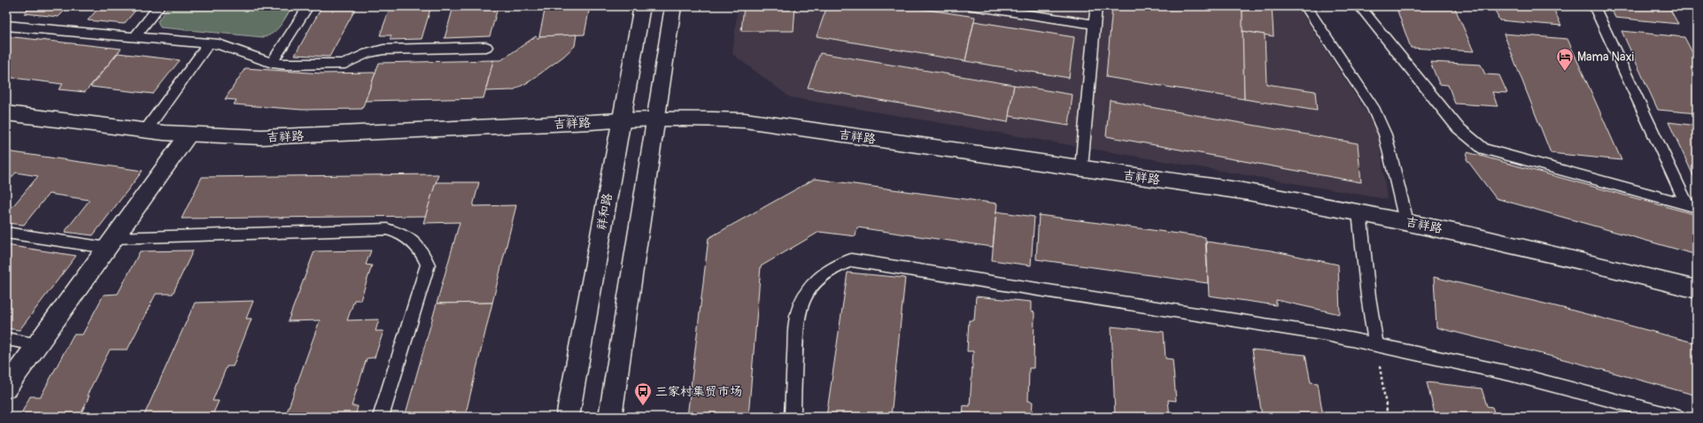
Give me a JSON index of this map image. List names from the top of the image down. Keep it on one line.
{"streets":{"street":["吉祥路","祥和路"]},"crossings":[["吉祥路","祥和路"]],"places":{"hotel":["Mama Naxi"],"bus stop":["三家村集贸市场"]}}
